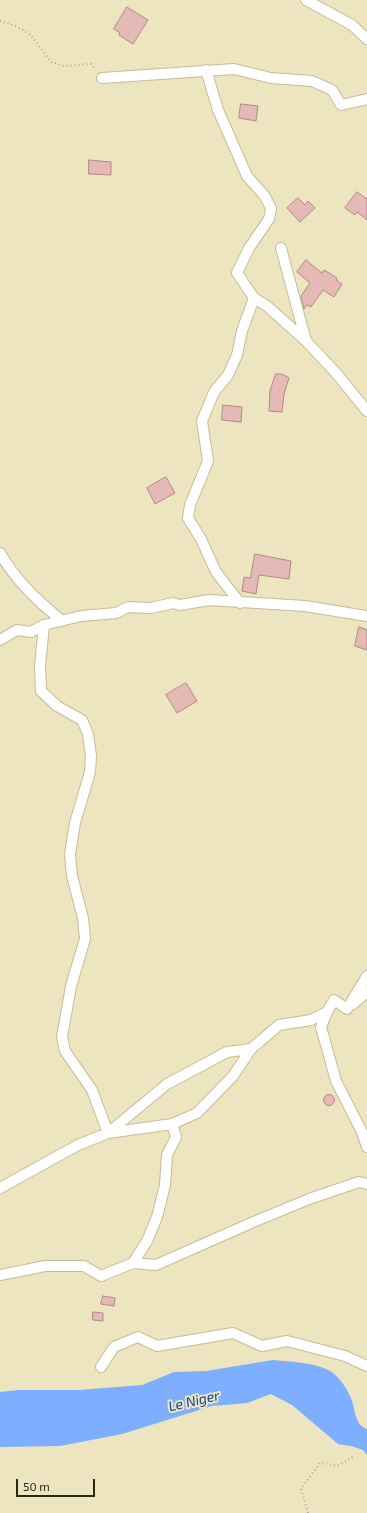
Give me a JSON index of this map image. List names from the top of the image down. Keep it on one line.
{"water":["Le Niger"],"scale_bar":"50 m"}
